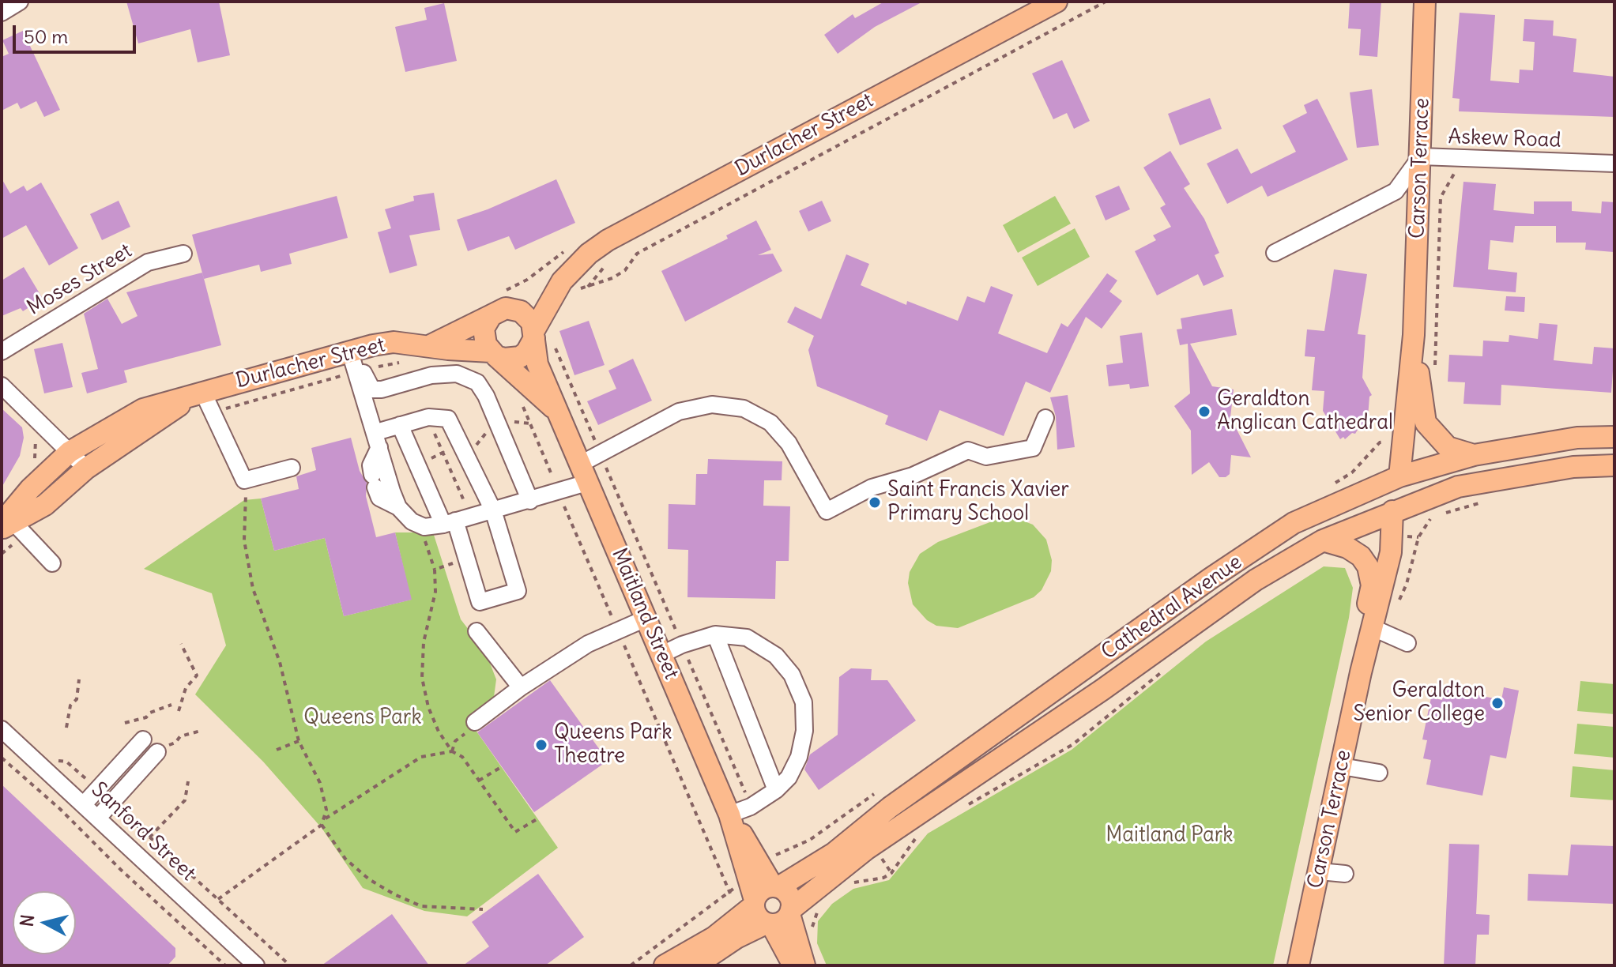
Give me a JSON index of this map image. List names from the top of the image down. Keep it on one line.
{"streets":{"main road":["Durlacher Street","Carson Terrace","Cathedral Avenue","Maitland Street"],"street":["Askew Road","Moses Street","Sanford Street"]},"crossings":[["Durlacher Street","Maitland Street"],["Askew Road","Carson Terrace"],["Carson Terrace","Cathedral Avenue"],["Cathedral Avenue","Maitland Street"]],"parks":["Queens Park","Maitland Park"],"places":["Geraldton Anglican Cathedral","Saint Francis Xavier Primary School","Geraldton Senior College","Queens Park Theatre"],"scale_bar":"50 m","north":"left"}
